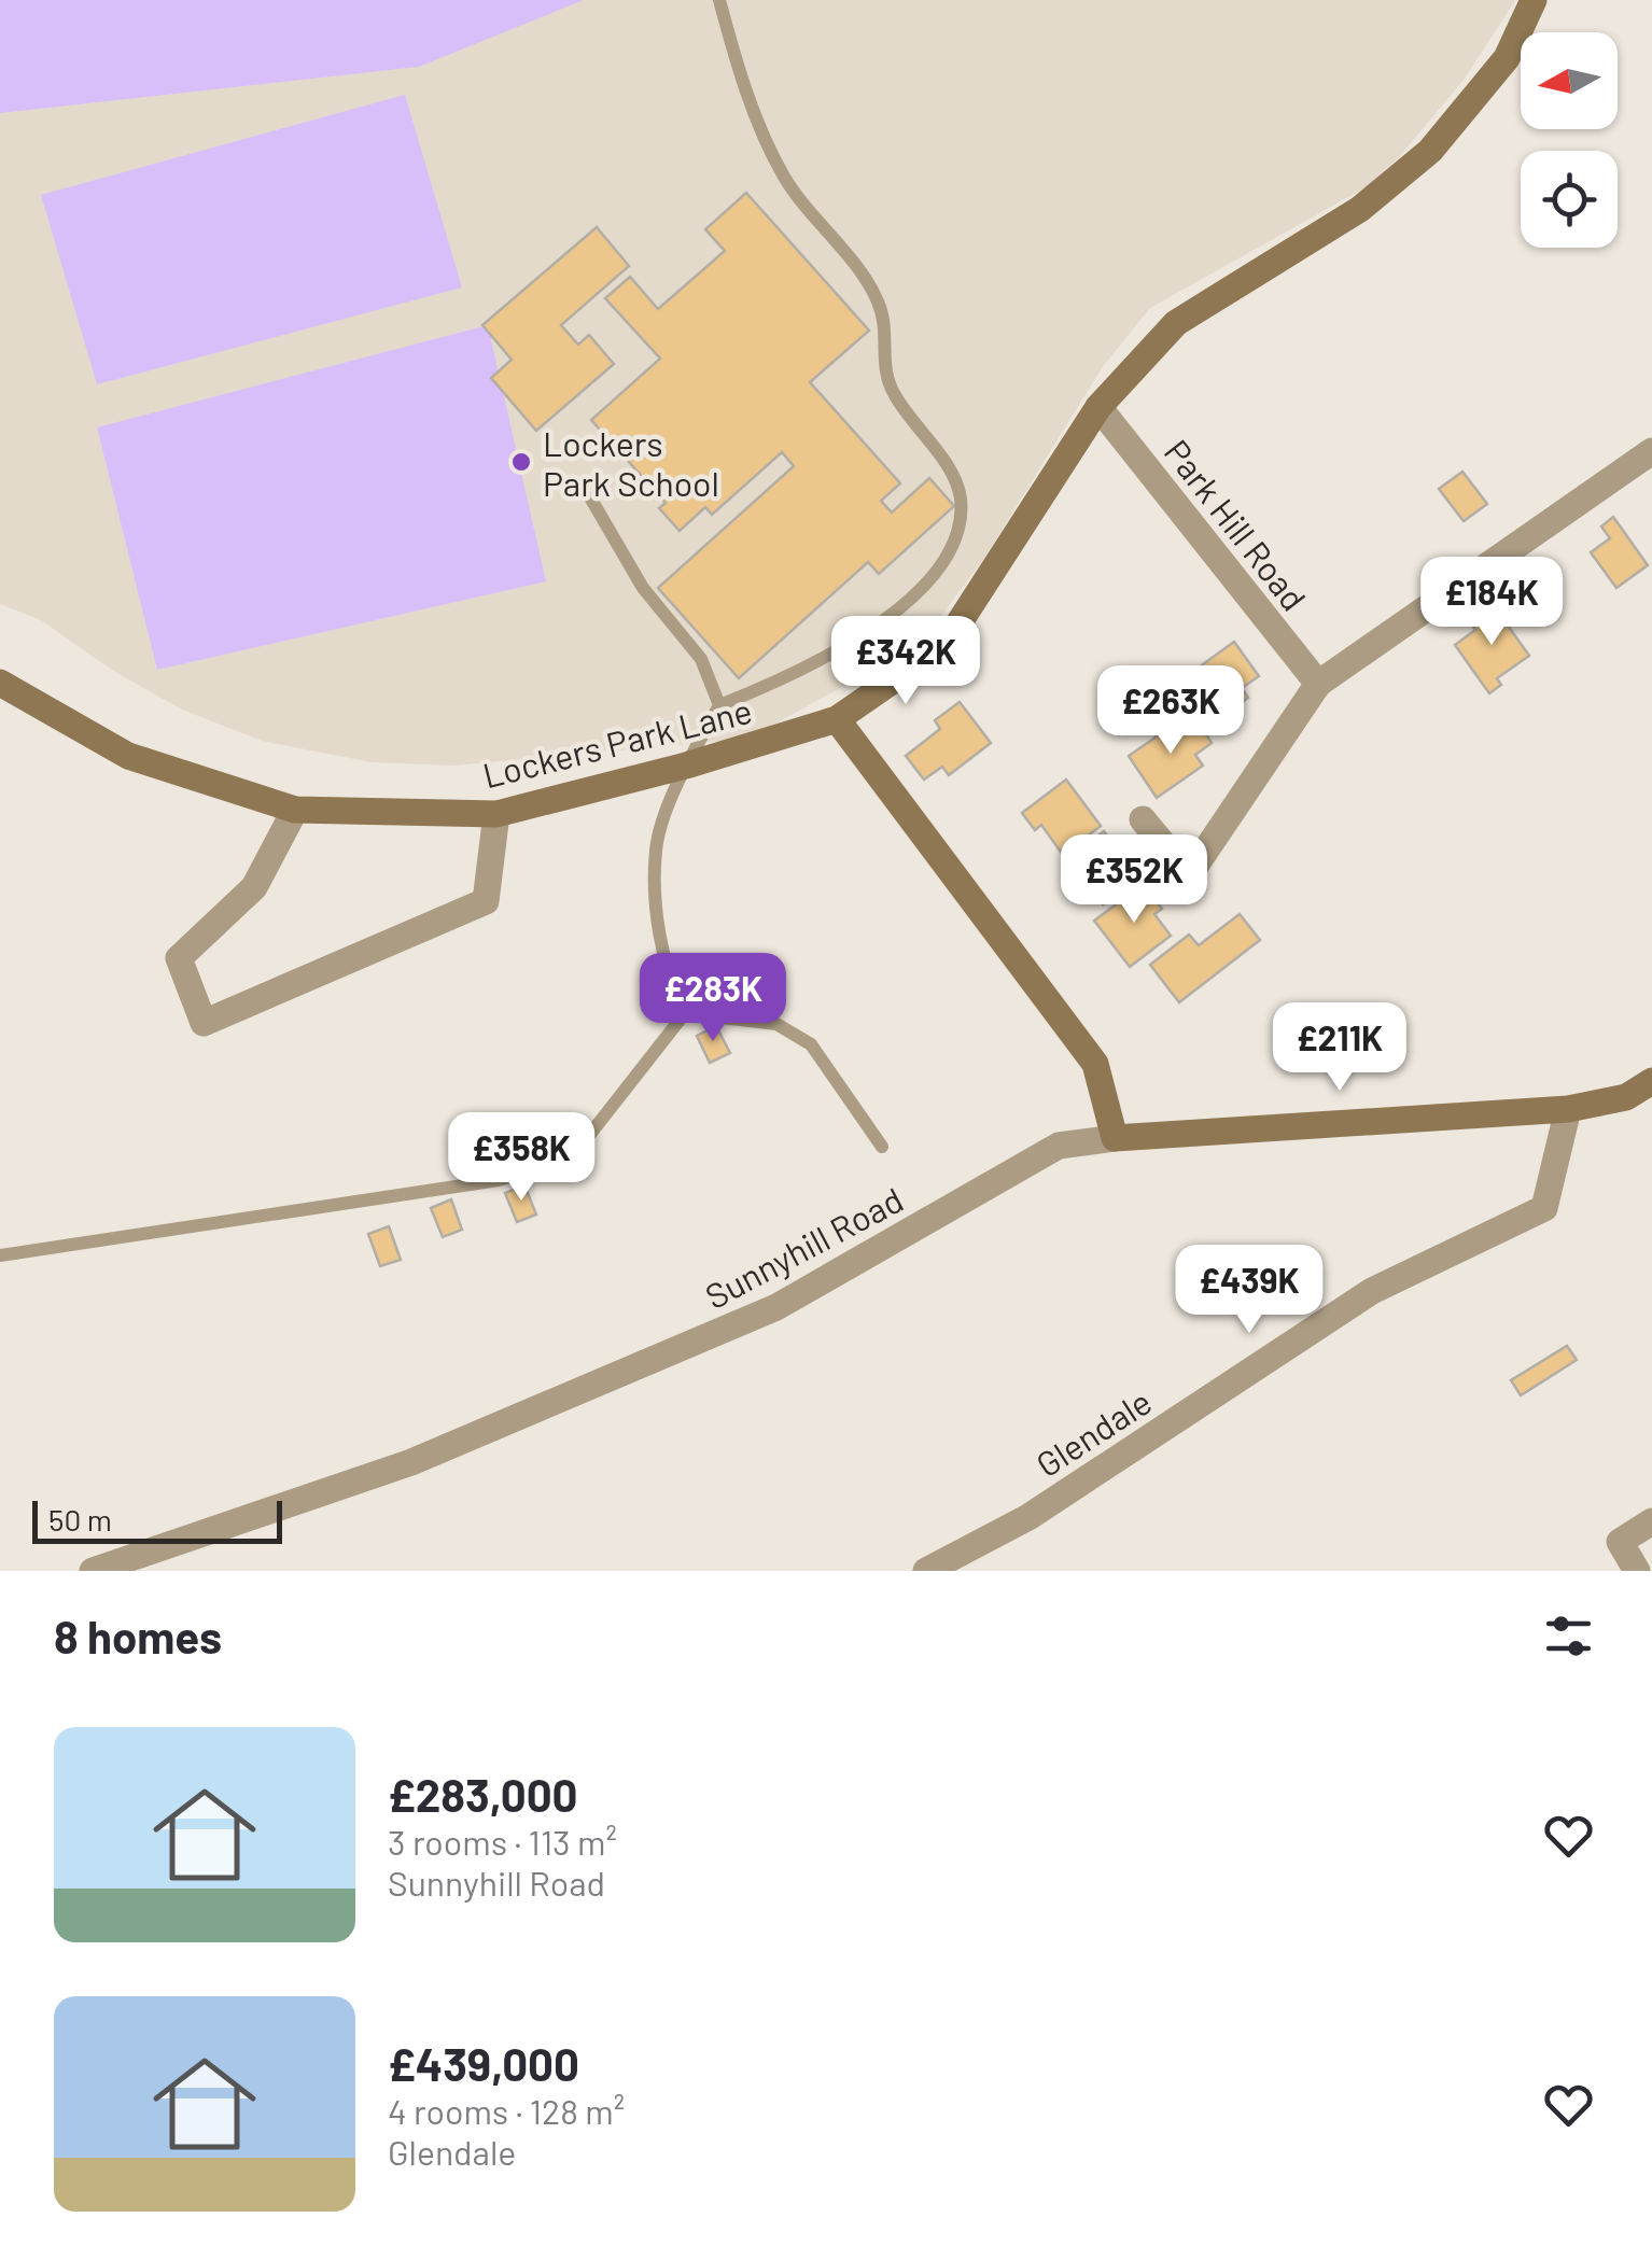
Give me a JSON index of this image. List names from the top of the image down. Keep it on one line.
{"streets":{"street":["Park Hill Road","Lockers Park Lane","Sunnyhill Road","Glendale"]},"crossings":[["Park Hill Road","Lockers Park Lane"],["Sunnyhill Road","Glendale"]],"places":["Lockers Park School"],"scale_bar":"50 m","north":"left","page":{"price":["£184K","£342K","£263K","£352K","£283K","£211K","£358K","£439K"],"scale":"50 m","heading":"8 homes","list":[{"name":"£283,000","note":"3 rooms · 113 m² · Sunnyhill Road"},{"name":"£439,000","note":"4 rooms · 128 m² · Glendale"}]}}
